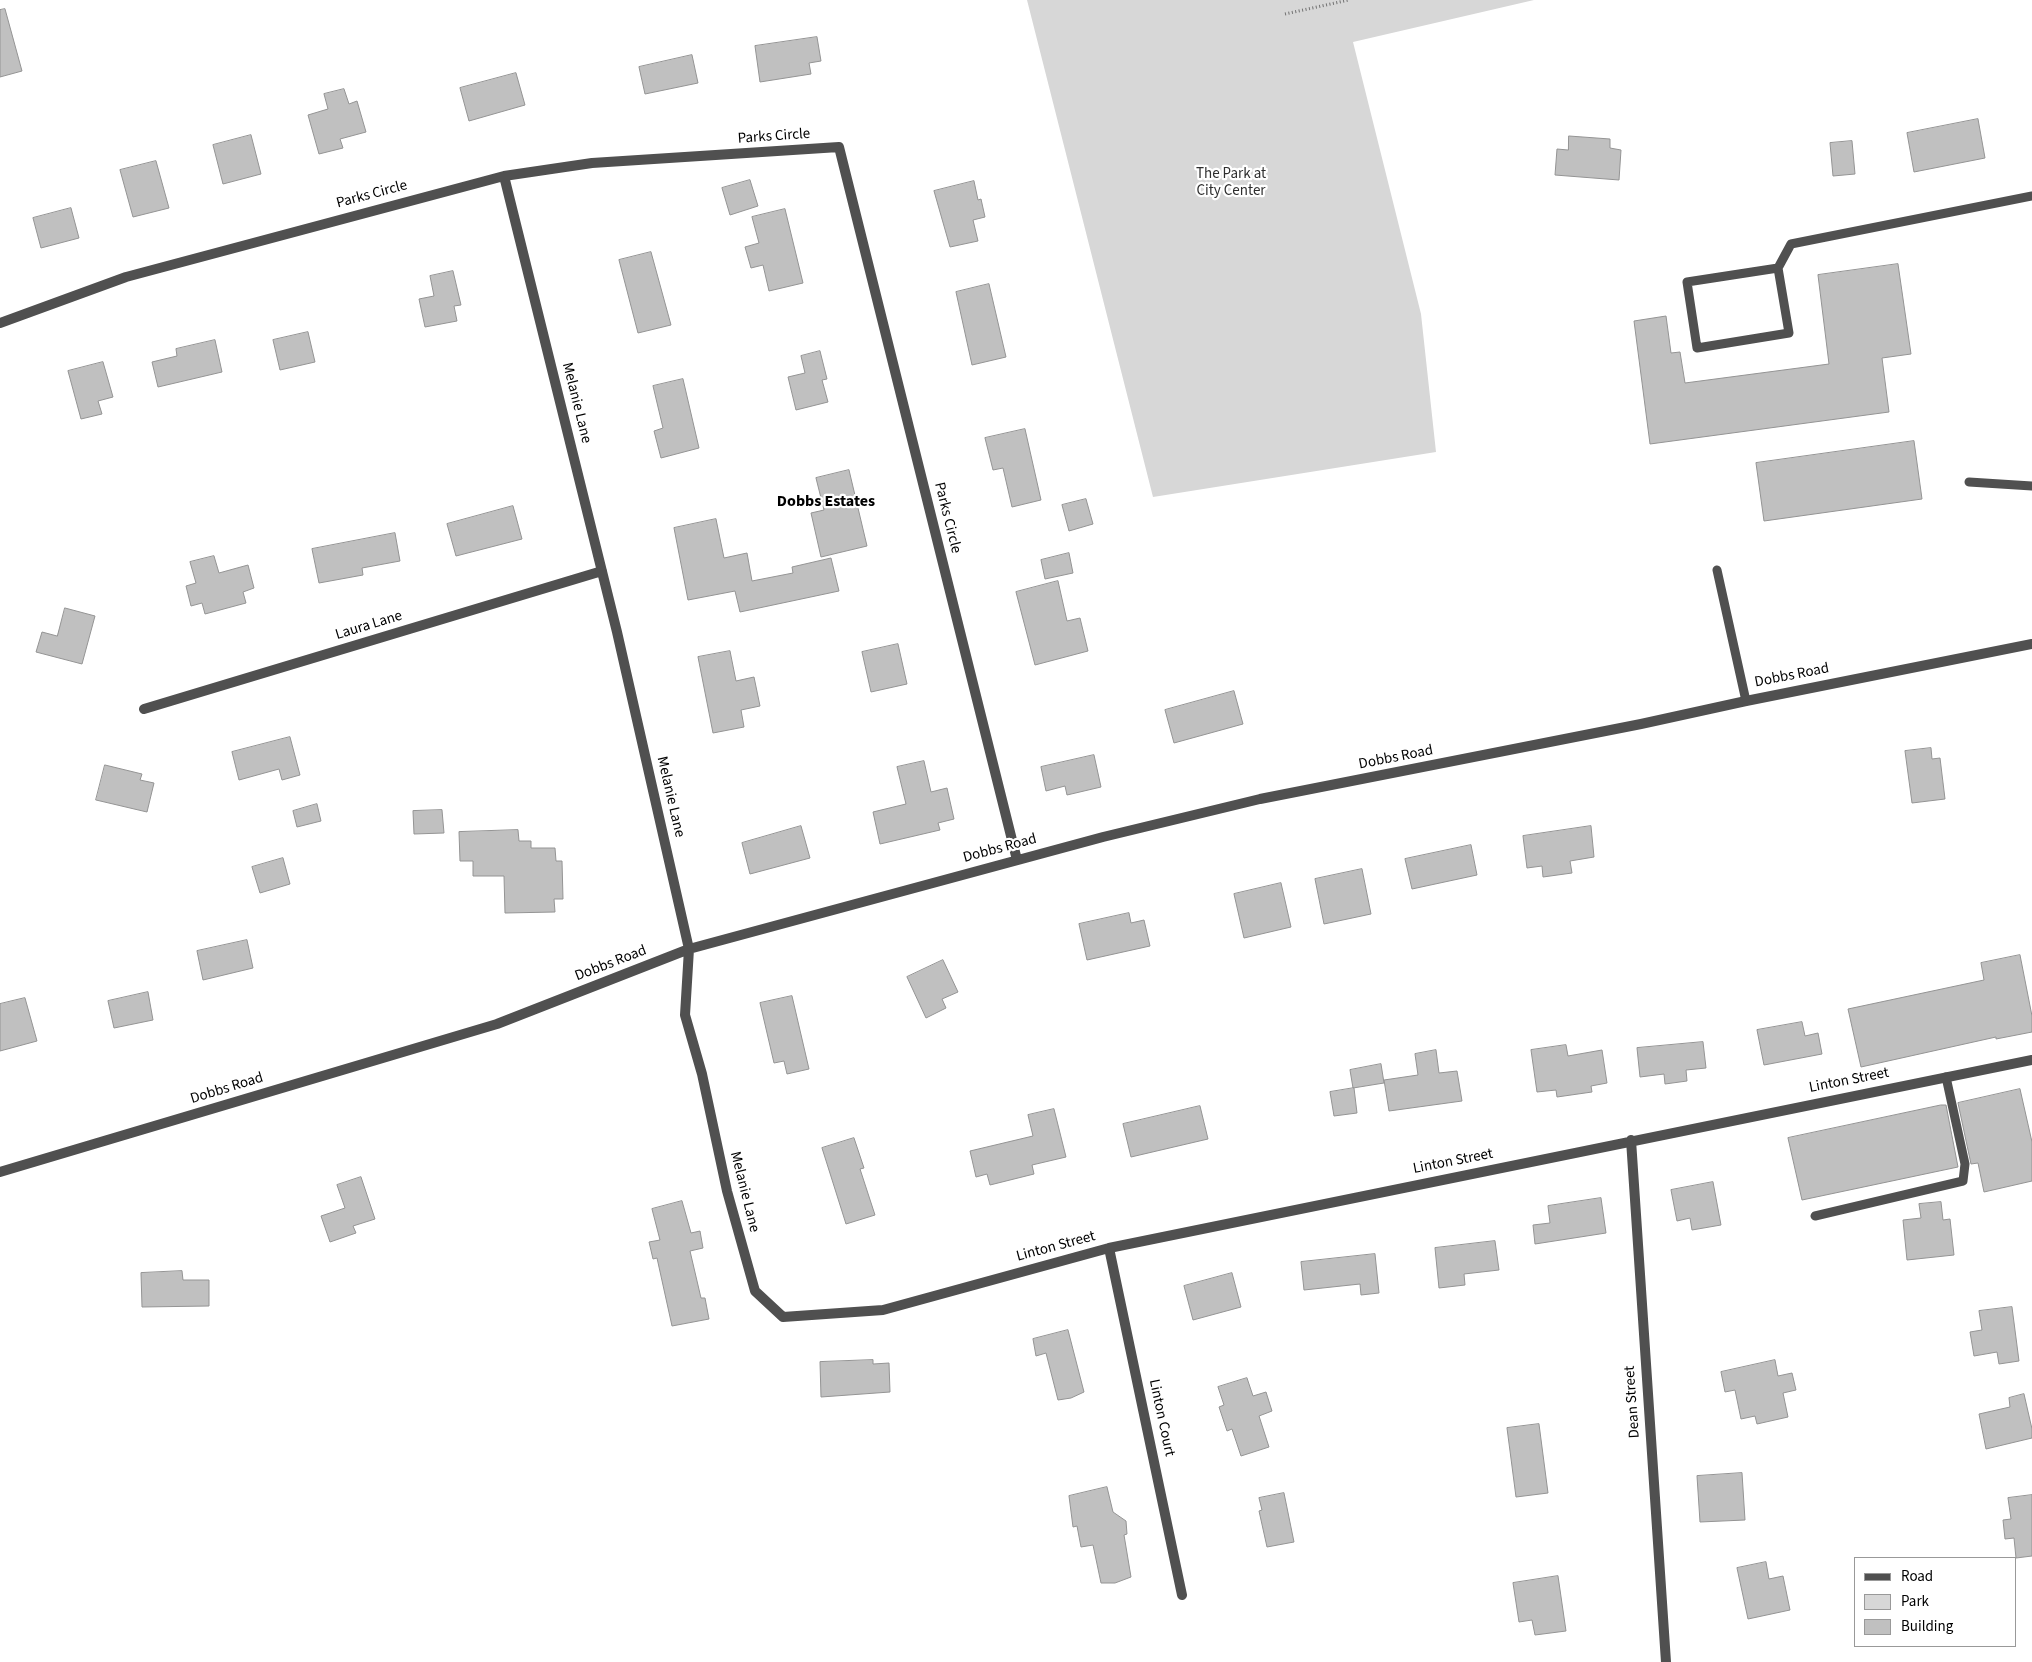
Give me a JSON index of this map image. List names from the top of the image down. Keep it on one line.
{"streets":{"street":["Parks Circle","Melanie Lane","Laura Lane","Dobbs Road","Linton Street","Dean Street","Linton Court"]},"crossings":[["Parks Circle","Melanie Lane"],["Parks Circle","Dobbs Road"],["Melanie Lane","Laura Lane"],["Melanie Lane","Dobbs Road"],["Melanie Lane","Linton Street"],["Linton Street","Dean Street"],["Linton Street","Linton Court"]],"districts":["Dobbs Estates"],"parks":["The Park at City Center"],"legend":["Road","Park","Building"]}
